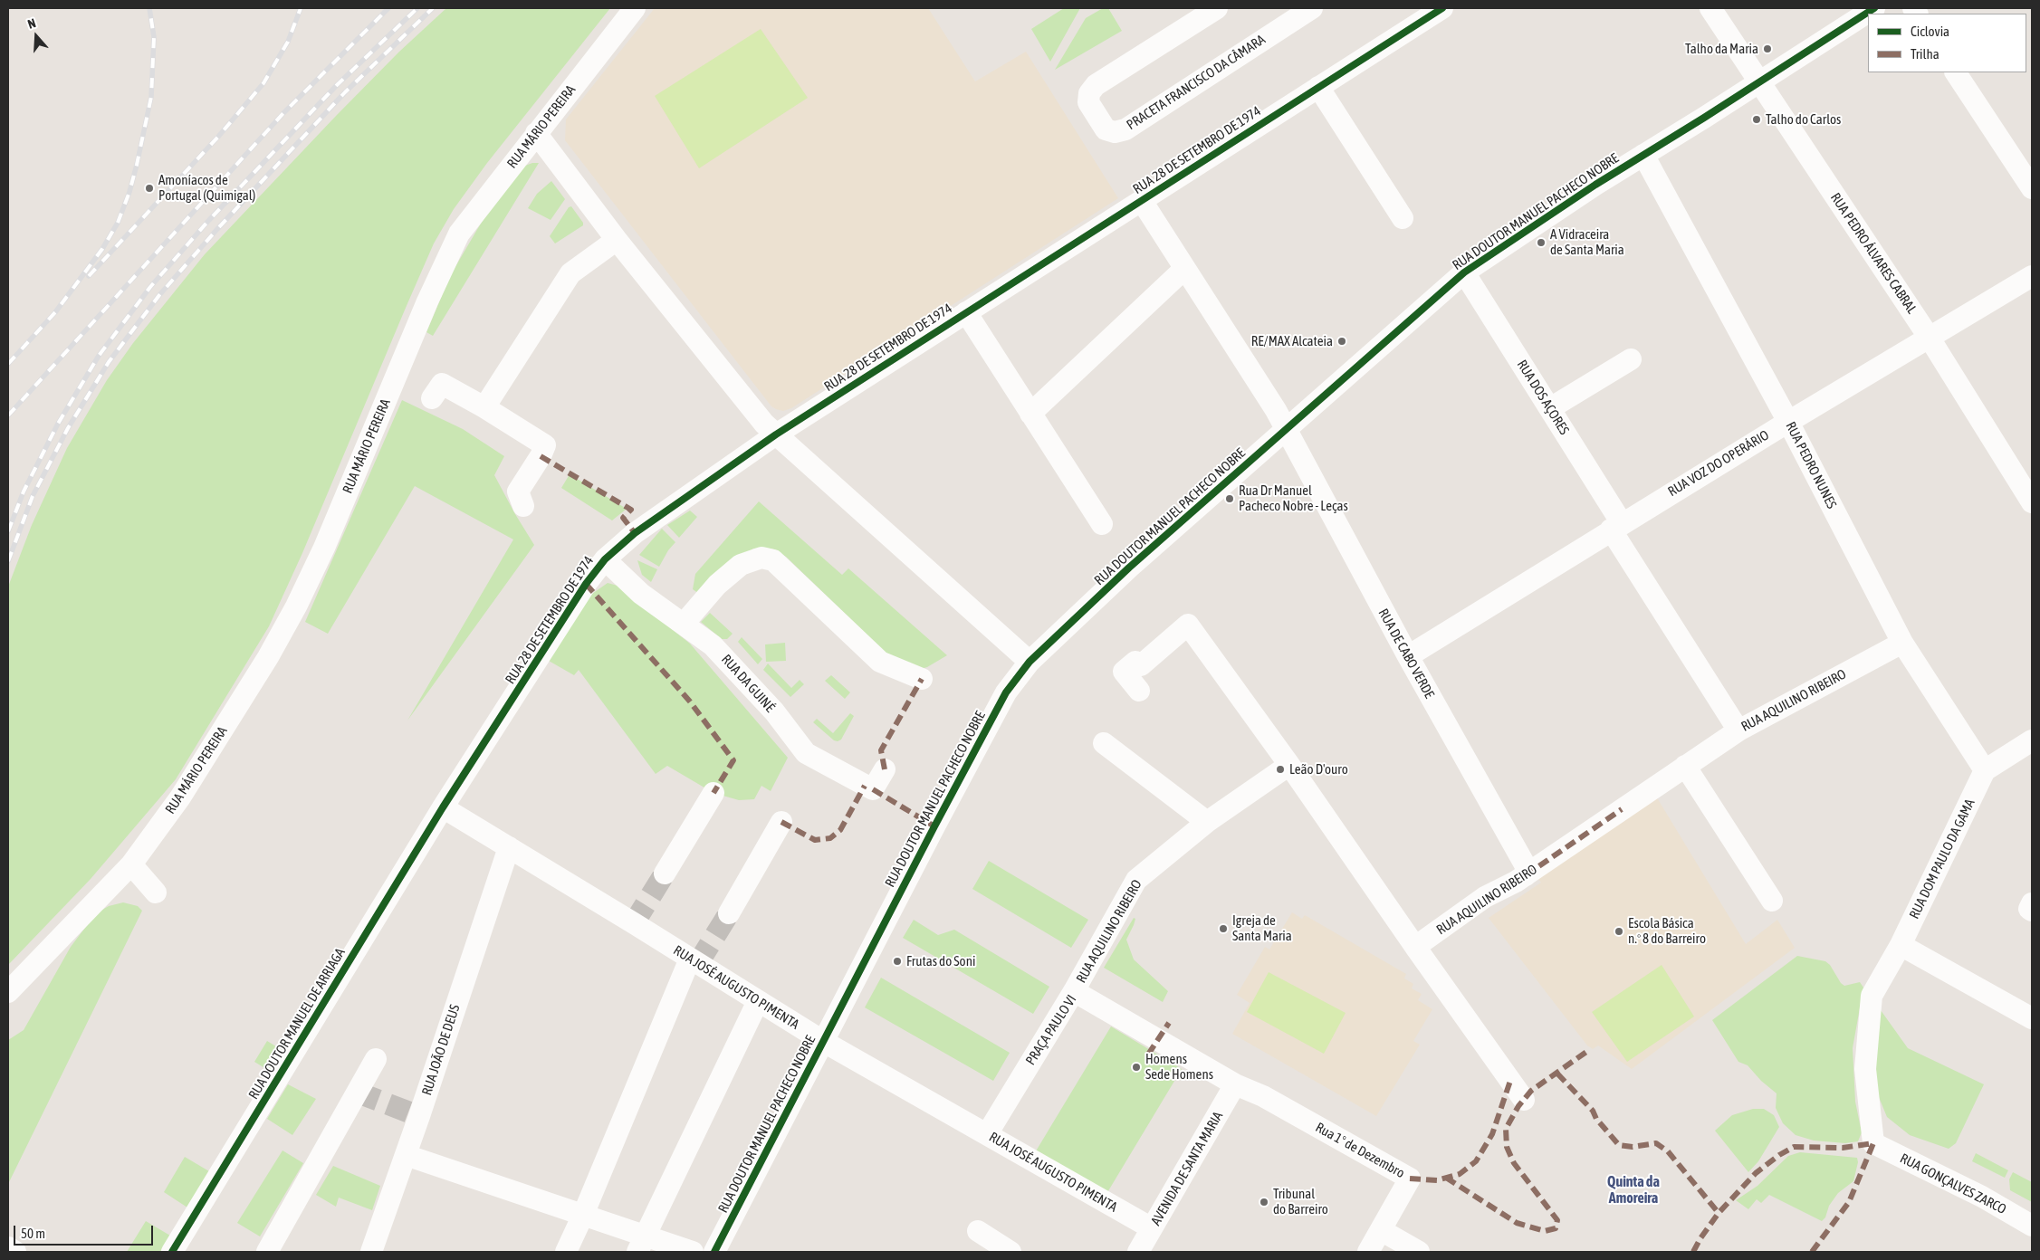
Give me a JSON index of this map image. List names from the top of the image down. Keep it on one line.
{"streets":{"street":["PRACETA FRANCISCO DA CÂMARA","RUA MÁRIO PEREIRA","RUA 28 DE SETEMBRO DE 1974","RUA DOUTOR MANUEL PACHECO NOBRE","RUA PEDRO ÁLVARES CABRAL","RUA DOS AÇORES","RUA VOZ DO OPERÁRIO","RUA PEDRO NUNES","RUA DE CABO VERDE","RUA DA GUINÉ","RUA AQUILINO RIBEIRO","RUA DOM PAULO DA GAMA","RUA JOSÉ AUGUSTO PIMENTA","RUA DOUTOR MANUEL DE ARRIAGA","PRAÇA PAULO VI","RUA JOÃO DE DEUS","Rua 1º de Dezembro","AVENIDA DE SANTA MARIA","RUA GONÇALVES ZARCO"]},"crossings":[["RUA 28 DE SETEMBRO DE 1974","RUA DE CABO VERDE"],["RUA 28 DE SETEMBRO DE 1974","RUA DA GUINÉ"],["RUA 28 DE SETEMBRO DE 1974","RUA JOSÉ AUGUSTO PIMENTA"],["RUA 28 DE SETEMBRO DE 1974","RUA DOUTOR MANUEL DE ARRIAGA"],["RUA DOUTOR MANUEL PACHECO NOBRE","RUA PEDRO ÁLVARES CABRAL"],["RUA DOUTOR MANUEL PACHECO NOBRE","RUA DOS AÇORES"],["RUA DOUTOR MANUEL PACHECO NOBRE","RUA PEDRO NUNES"],["RUA DOUTOR MANUEL PACHECO NOBRE","RUA DE CABO VERDE"],["RUA DOUTOR MANUEL PACHECO NOBRE","RUA JOSÉ AUGUSTO PIMENTA"],["RUA PEDRO ÁLVARES CABRAL","RUA VOZ DO OPERÁRIO"],["RUA DOS AÇORES","RUA VOZ DO OPERÁRIO"],["RUA DOS AÇORES","RUA AQUILINO RIBEIRO"],["RUA VOZ DO OPERÁRIO","RUA PEDRO NUNES"],["RUA VOZ DO OPERÁRIO","RUA DE CABO VERDE"],["RUA PEDRO NUNES","RUA AQUILINO RIBEIRO"],["RUA PEDRO NUNES","RUA DOM PAULO DA GAMA"],["RUA DE CABO VERDE","RUA AQUILINO RIBEIRO"],["RUA AQUILINO RIBEIRO","PRAÇA PAULO VI"],["RUA DOM PAULO DA GAMA","RUA GONÇALVES ZARCO"],["RUA JOSÉ AUGUSTO PIMENTA","RUA DOUTOR MANUEL DE ARRIAGA"],["RUA JOSÉ AUGUSTO PIMENTA","PRAÇA PAULO VI"],["RUA JOSÉ AUGUSTO PIMENTA","RUA JOÃO DE DEUS"],["RUA JOSÉ AUGUSTO PIMENTA","AVENIDA DE SANTA MARIA"],["PRAÇA PAULO VI","Rua 1º de Dezembro"],["PRAÇA PAULO VI","AVENIDA DE SANTA MARIA"],["Rua 1º de Dezembro","AVENIDA DE SANTA MARIA"]],"districts":["Quinta da Amoreira"],"places":["Talho da Maria","Talho do Carlos","Amoníacos de Portugal (Quimigal)","A Vidraceira de Santa Maria","RE/MAX Alcateia","Rua Dr Manuel Pacheco Nobre - Leças","Leão D'ouro","Igreja de Santa Maria","Escola Básica n.º 8 do Barreiro","Frutas do Soni","Homens Sede Homens","Tribunal do Barreiro"],"legend":["Ciclovia","Trilha"],"scale_bar":"50 m","north":"top"}
